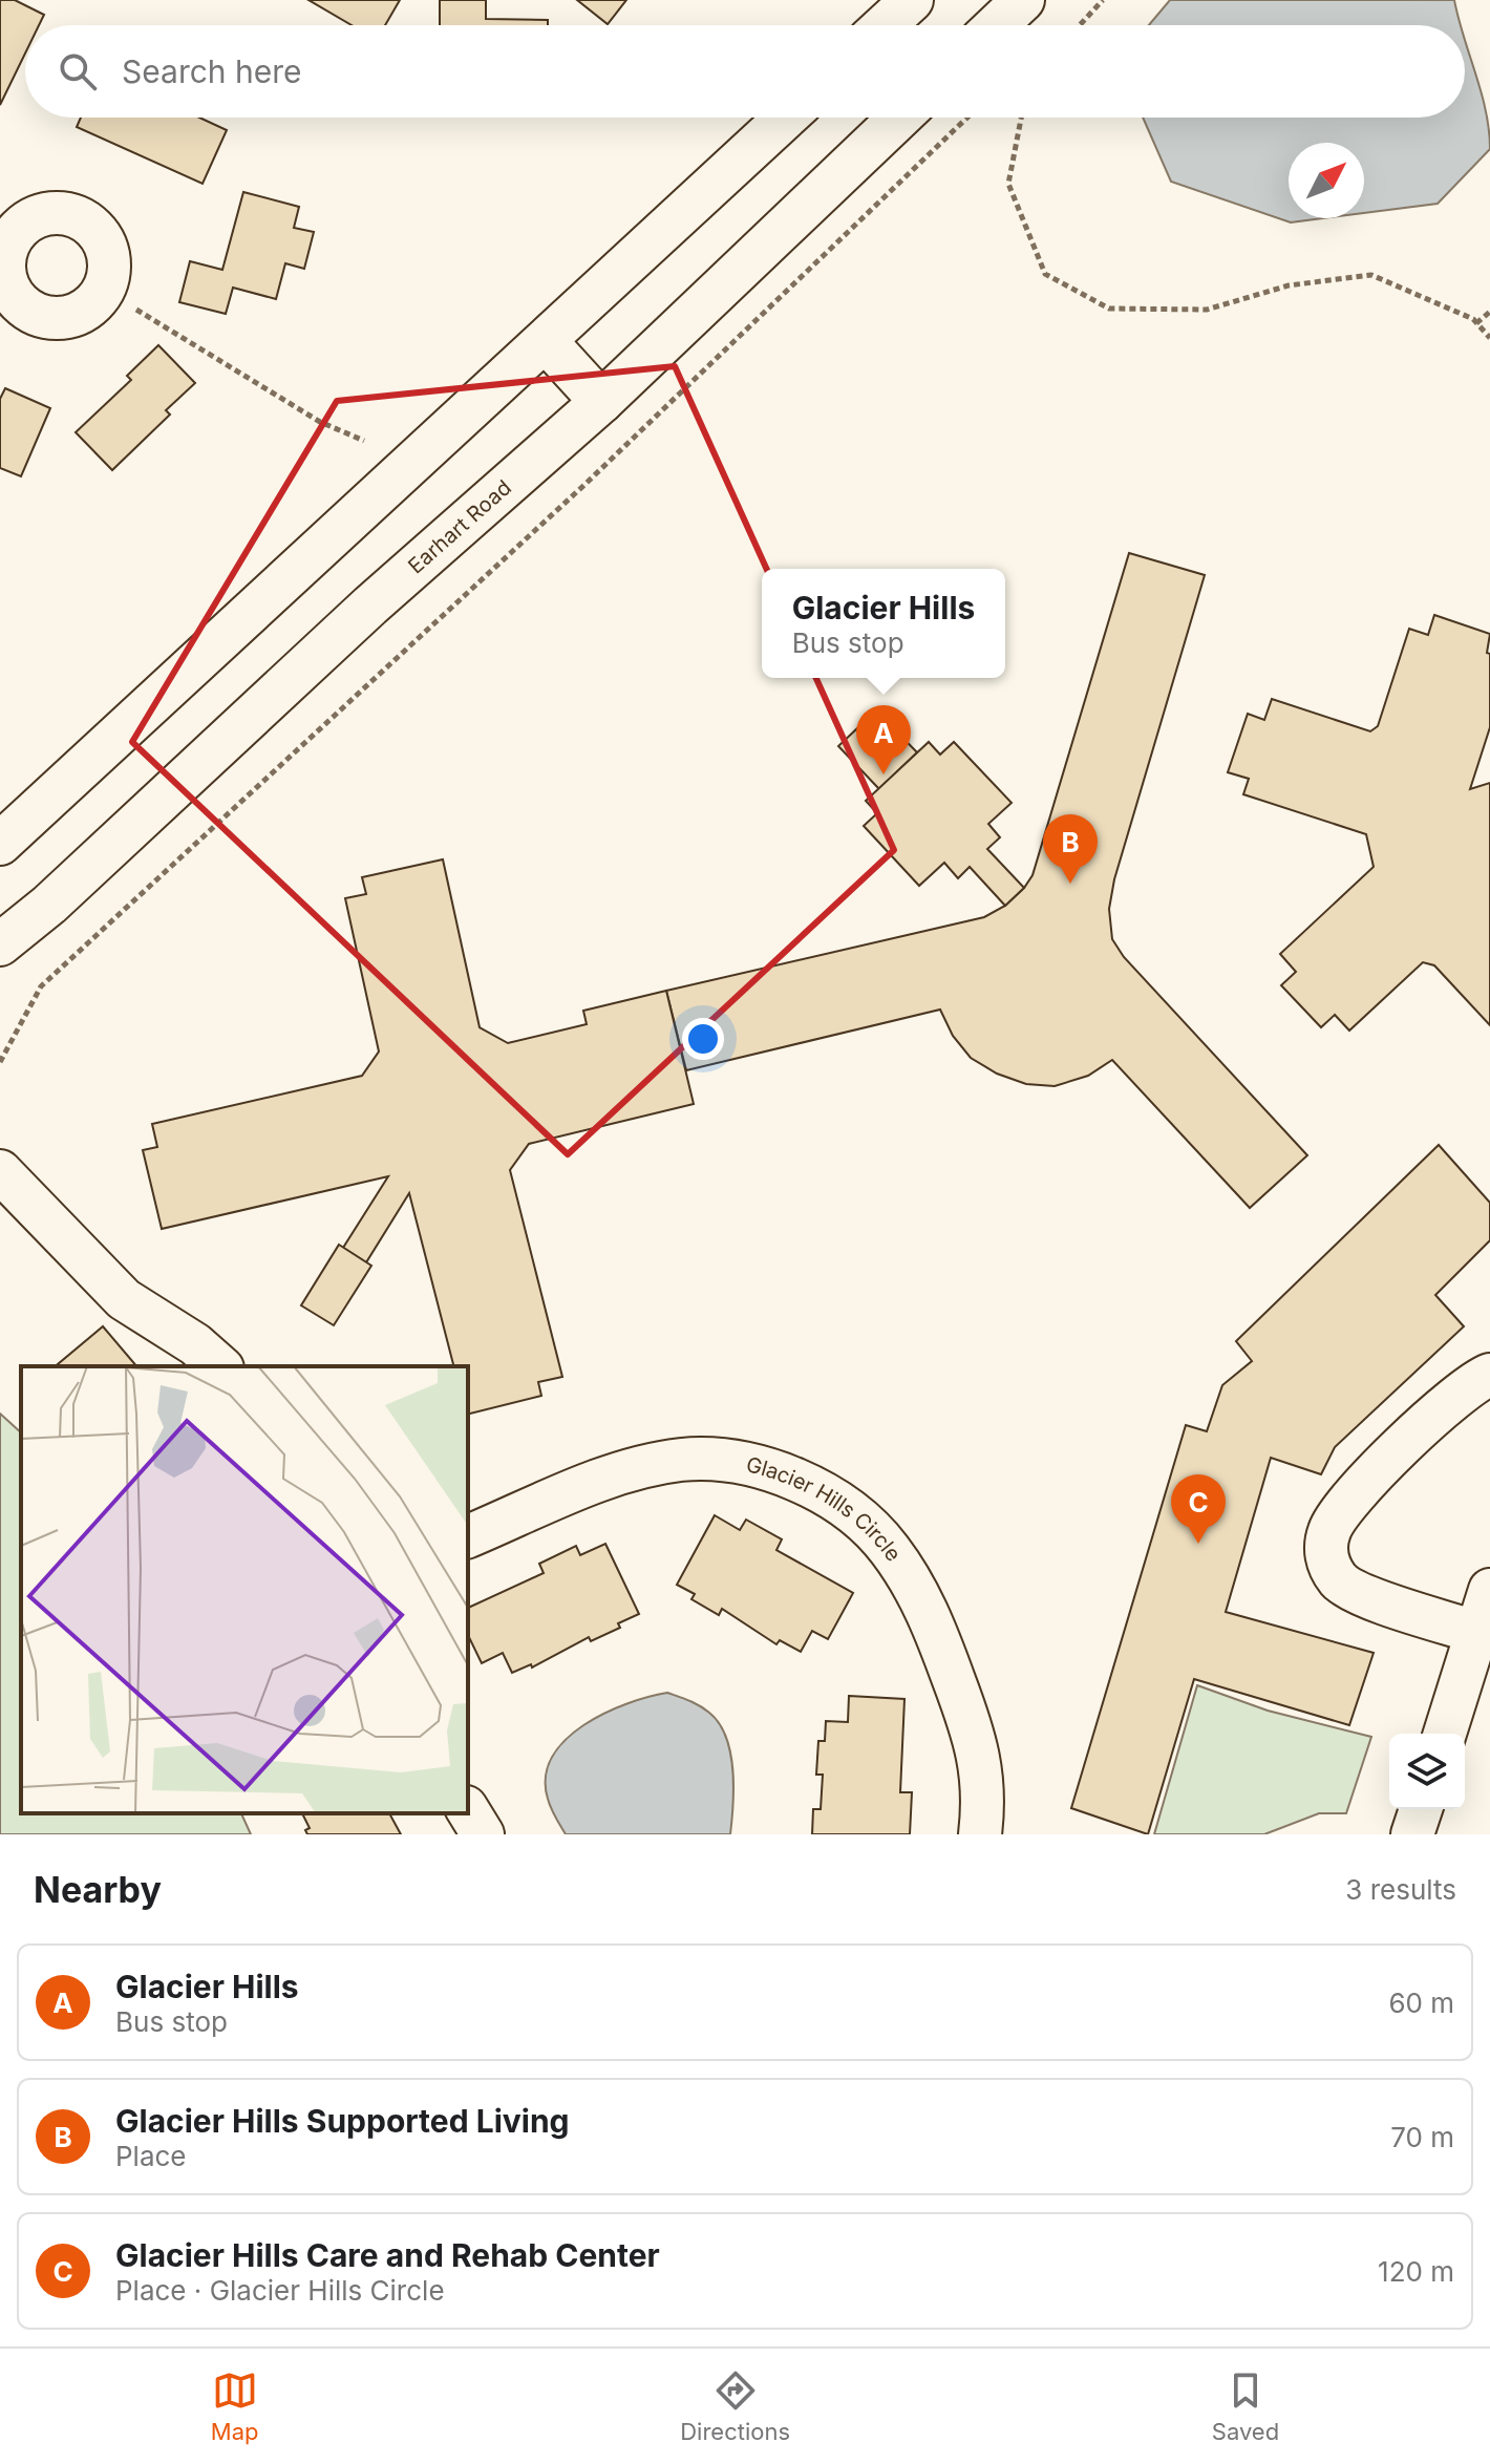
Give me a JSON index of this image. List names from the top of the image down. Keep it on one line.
{"streets":{"street":["Earhart Road","Glacier Hills Circle"]},"north":"top right","page":{"search":"Search here","popup":["Glacier Hills","Bus stop"],"pins":["A","B","C"],"heading":["Nearby","3 results"],"list":[{"mark":"A","name":"Glacier Hills","note":"Bus stop","value":"60 m"},{"mark":"B","name":"Glacier Hills Supported Living","note":"Place","value":"70 m"},{"mark":"C","name":"Glacier Hills Care and Rehab Center","note":"Place · Glacier Hills Circle","value":"120 m"}],"nav":["Map","Directions","Saved"]}}
